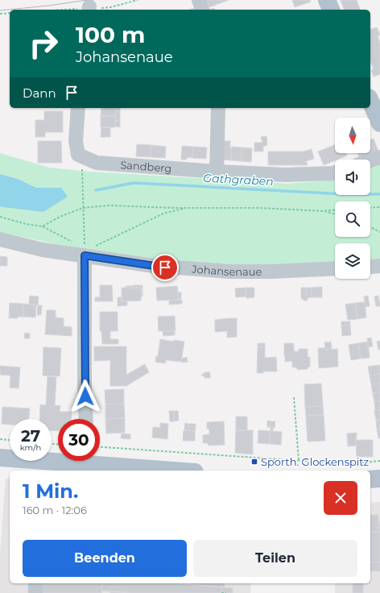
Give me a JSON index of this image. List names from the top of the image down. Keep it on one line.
{"streets":{"street":["Sandberg","Johansenaue"]},"water":["Gathgraben"],"places":{"transit":["Sporth. Glockenspitz"]},"north":"bottom","page":{"turn":["100 m","Johansenaue"],"then":"Dann","speed":"27 km/h","limit":"30","heading":["1 Min.","160 m · 12:06"],"buttons":["Beenden","Teilen"]}}
